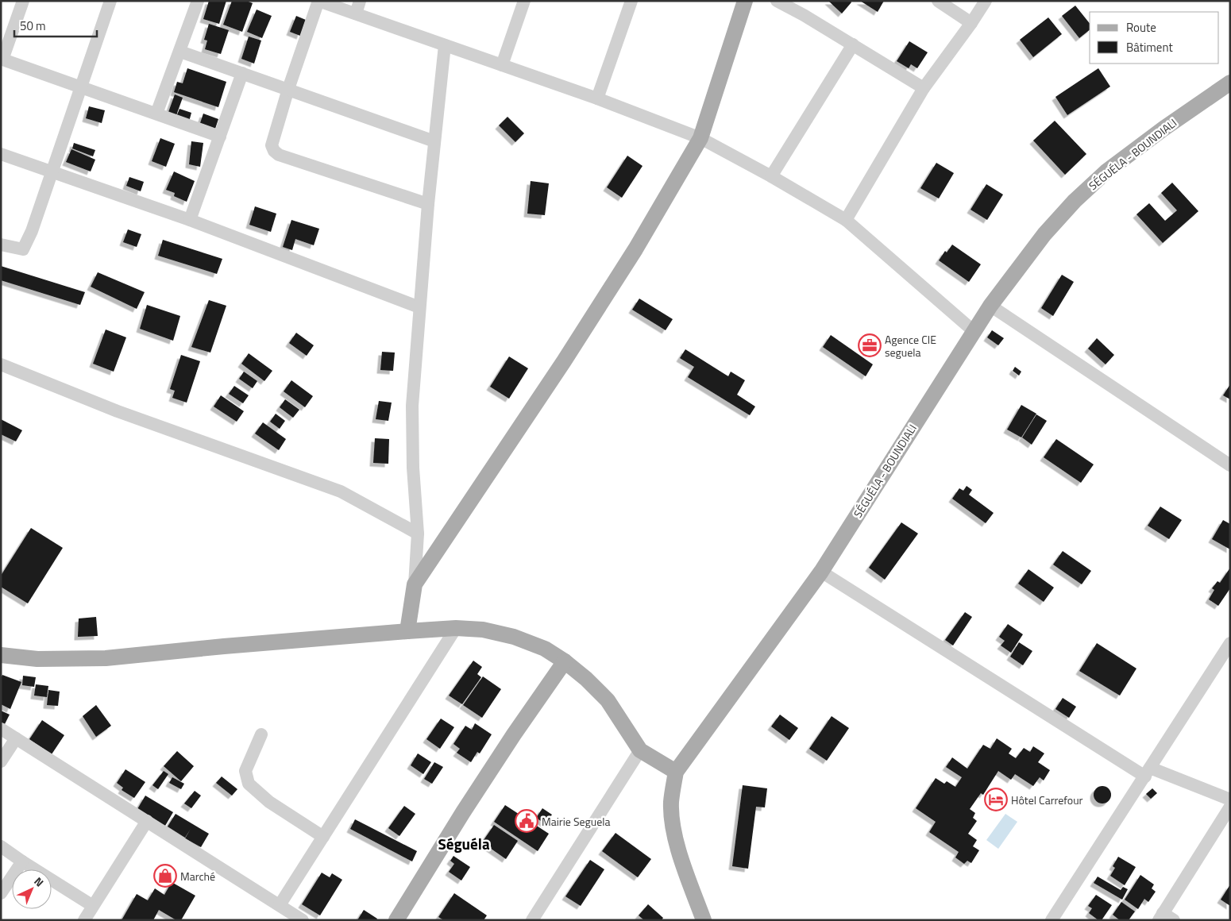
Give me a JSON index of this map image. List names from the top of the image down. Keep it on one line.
{"streets":{"main road":["SÉGUÉLA - BOUNDIALI"]},"districts":["Séguéla"],"places":{"office":["Agence CIE seguela"],"hotel":["Hôtel Carrefour"],"public building":["Mairie Seguela"],"shop":["Marché"]},"legend":["Route","Bâtiment"],"scale_bar":"50 m","north":"top right"}
